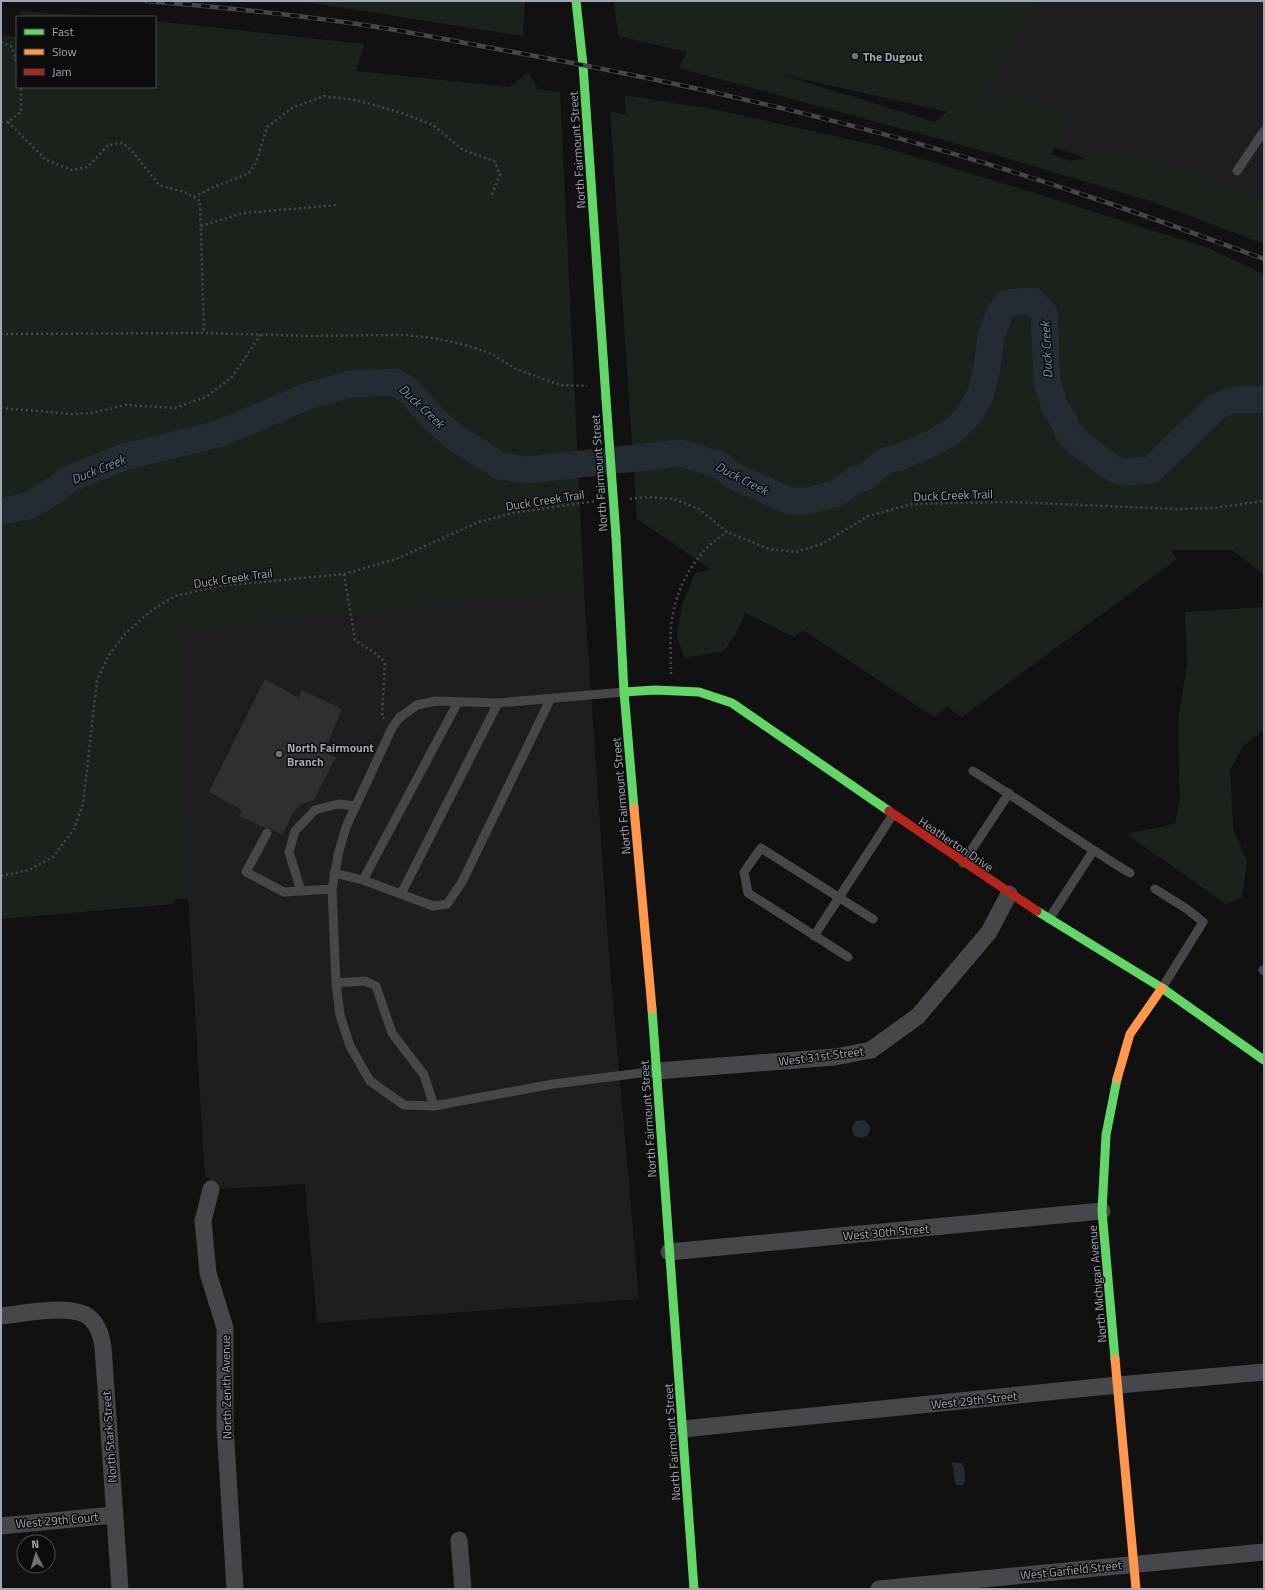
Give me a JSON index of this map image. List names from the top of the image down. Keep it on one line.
{"streets":{"street":["North Fairmount Street","Heatherton Drive","West 31st Street","West 30th Street","North Michigan Avenue","North Zenith Avenue","West 29th Street","North Stark Street","West 29th Court","West Garfield Street"],"path":["Duck Creek Trail"]},"crossings":[["North Fairmount Street","Heatherton Drive"],["North Fairmount Street","West 31st Street"],["North Fairmount Street","West 30th Street"],["North Fairmount Street","West 29th Street"],["Heatherton Drive","West 31st Street"],["Heatherton Drive","North Michigan Avenue"],["West 30th Street","North Michigan Avenue"],["North Michigan Avenue","West 29th Street"],["North Michigan Avenue","West Garfield Street"],["North Stark Street","West 29th Court"]],"water":["Duck Creek"],"places":["The Dugout","North Fairmount Branch"],"legend":["Fast","Slow","Jam"],"north":"top"}
